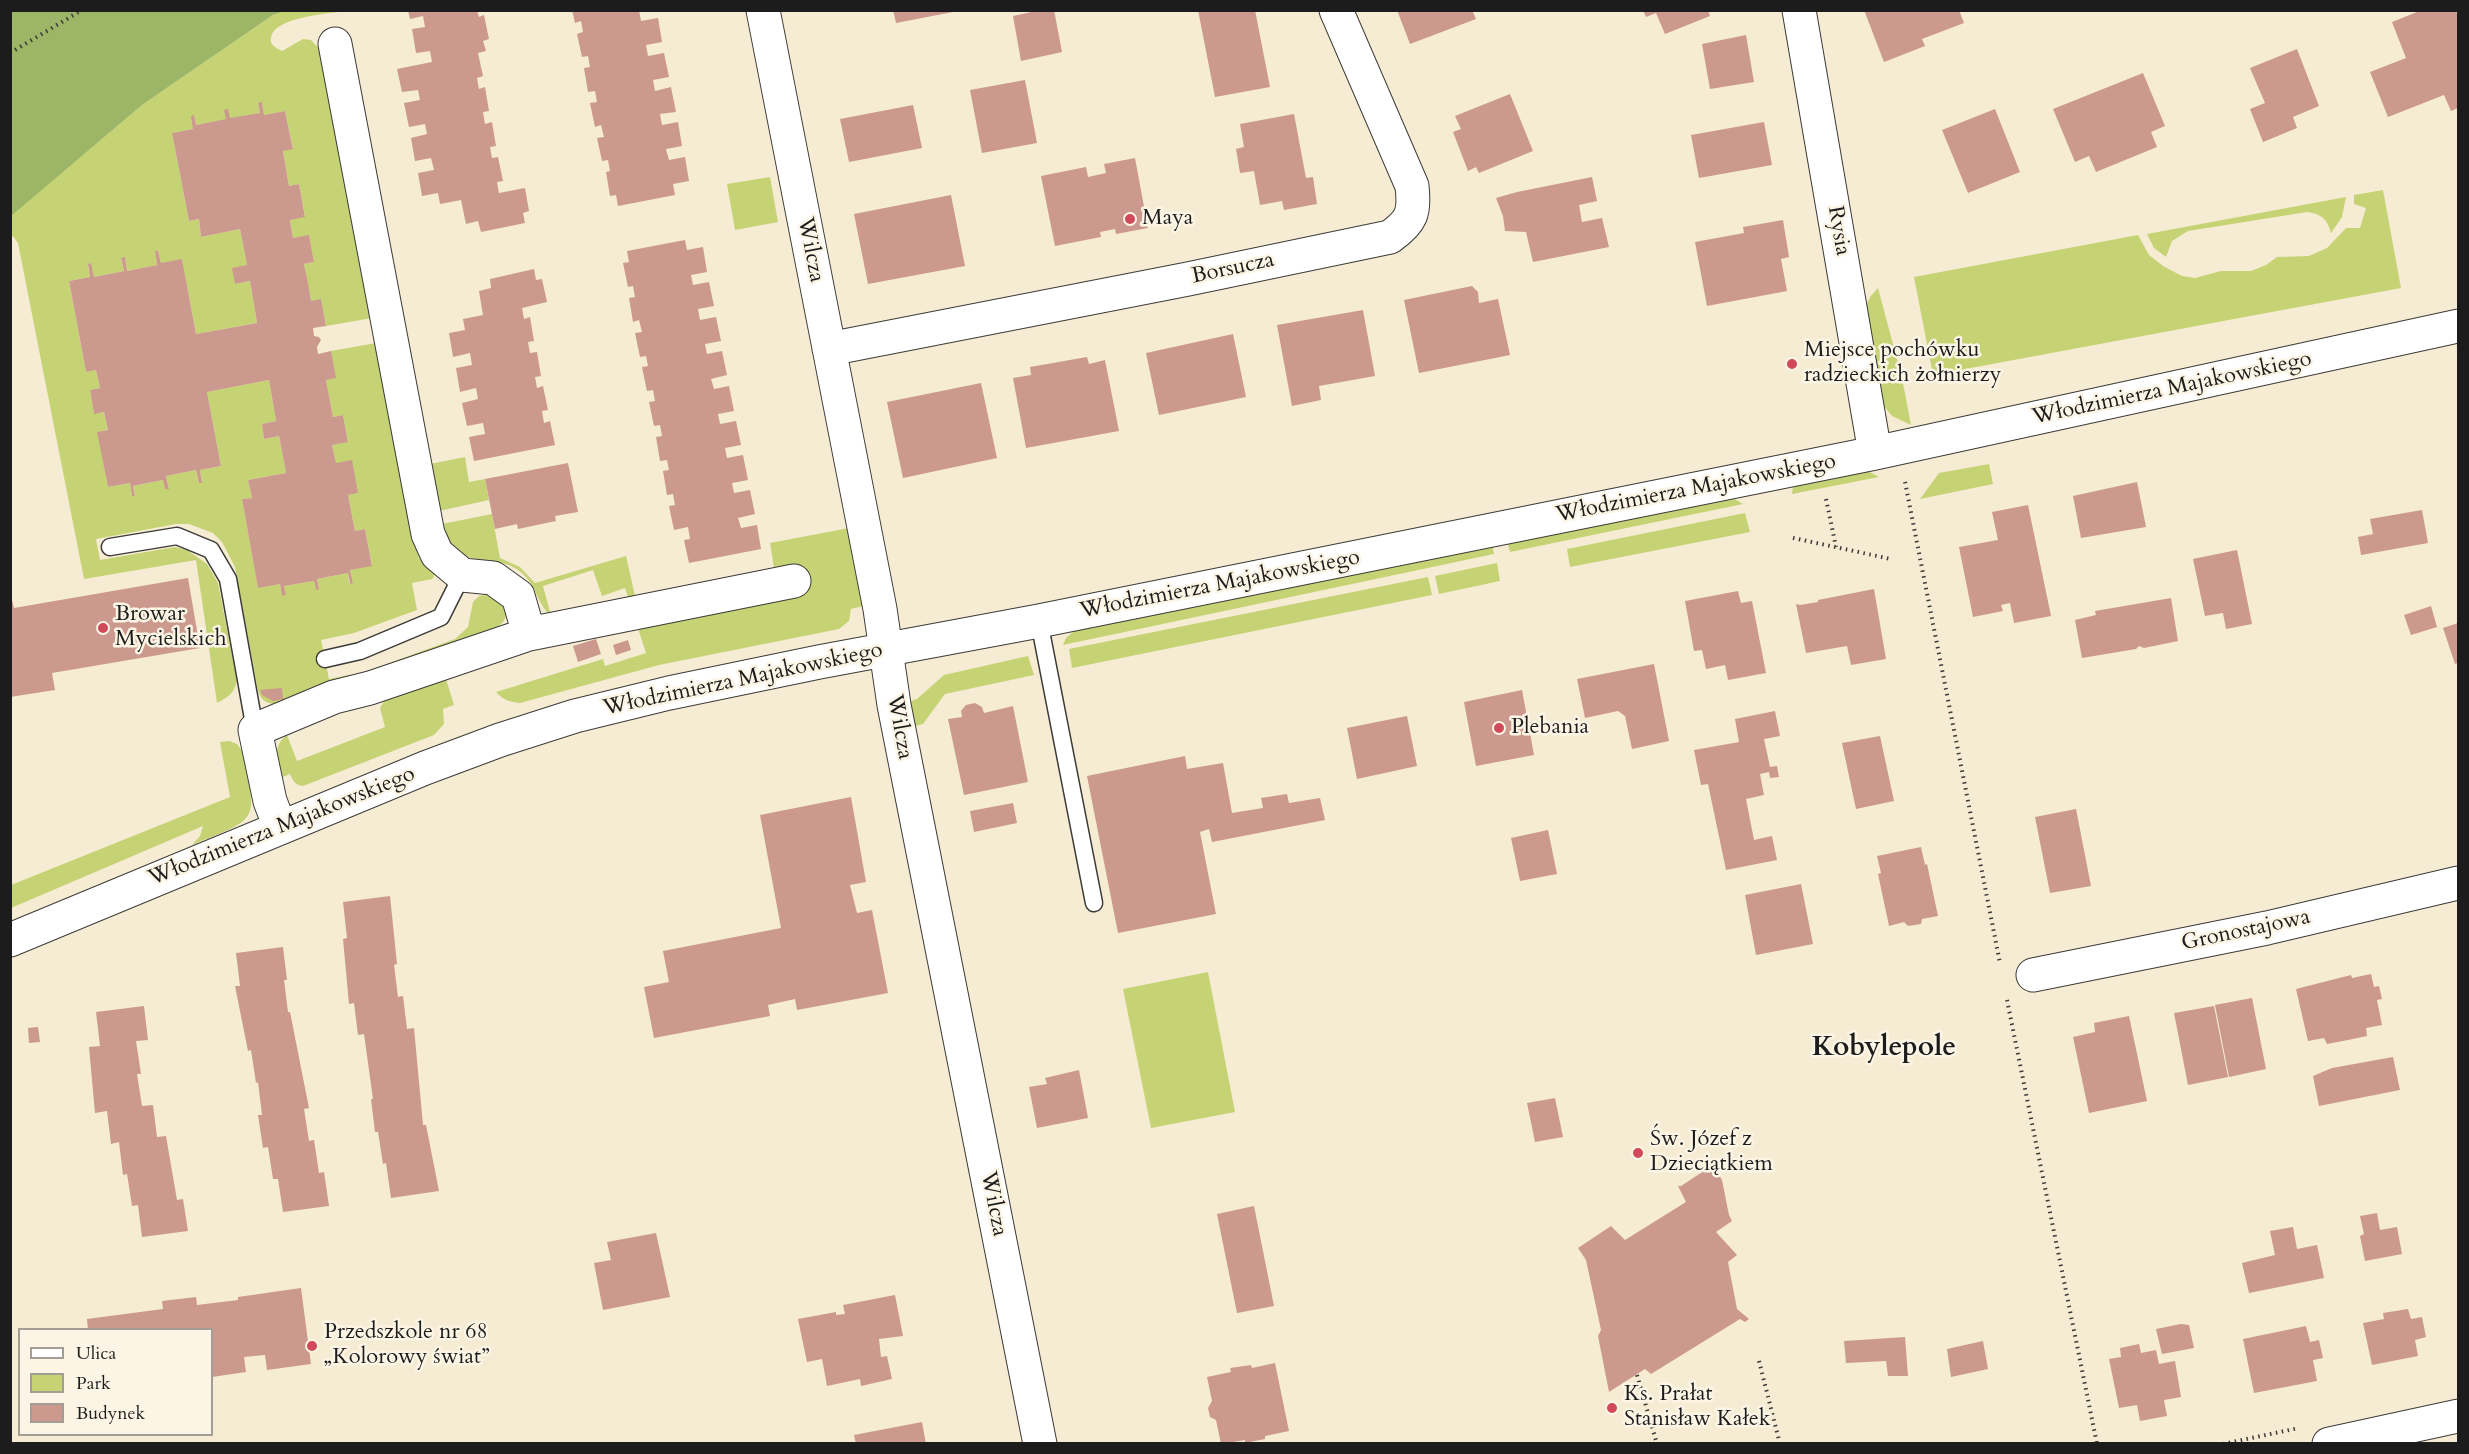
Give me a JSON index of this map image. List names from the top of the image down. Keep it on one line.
{"streets":{"street":["Rysia","Wilcza","Borsucza","Włodzimierza Majakowskiego","Gronostajowa"]},"crossings":[["Rysia","Włodzimierza Majakowskiego"],["Wilcza","Borsucza"],["Wilcza","Włodzimierza Majakowskiego"]],"districts":["Kobylepole"],"places":["Maya","Miejsce pochówku radzieckich żołnierzy","Browar Mycielskich","Plebania","Św. Józef z Dzieciątkiem","Przedszkole nr 68 „Kolorowy świat”","Ks. Prałat Stanisław Kałek"],"legend":["Ulica","Park","Budynek"]}
